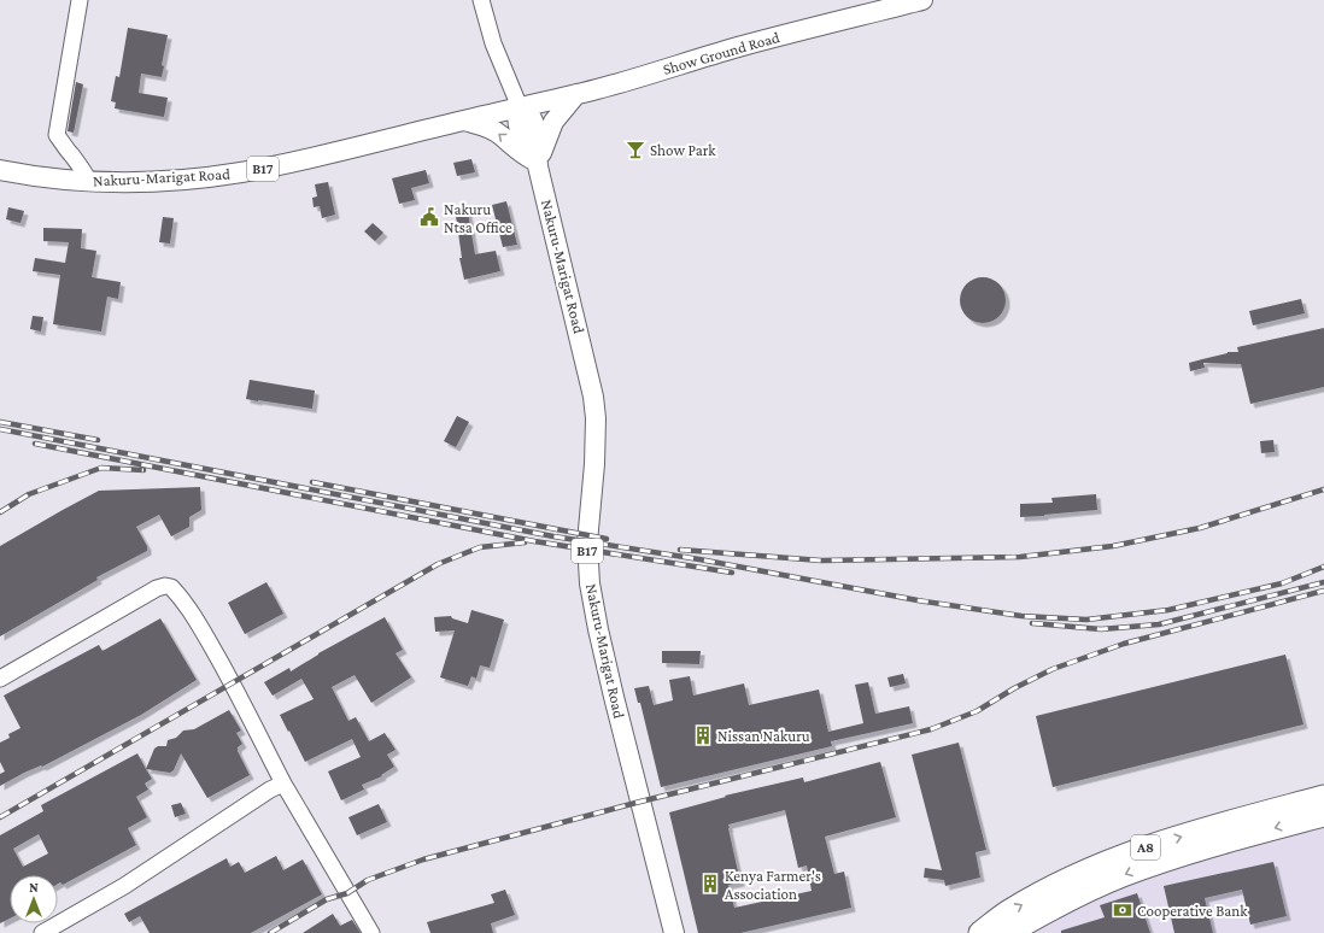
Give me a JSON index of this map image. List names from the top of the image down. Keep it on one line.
{"streets":{"highway":["A8"],"main road":["Show Ground Road","B17","Nakuru-Marigat Road"]},"crossings":[["Show Ground Road","Nakuru-Marigat Road"]],"places":{"bar":["Show Park"],"public building":["Nakuru Ntsa Office"],"building":["Nissan Nakuru","Kenya Farmer's Association"],"bank":["Cooperative Bank"]},"north":"top"}
